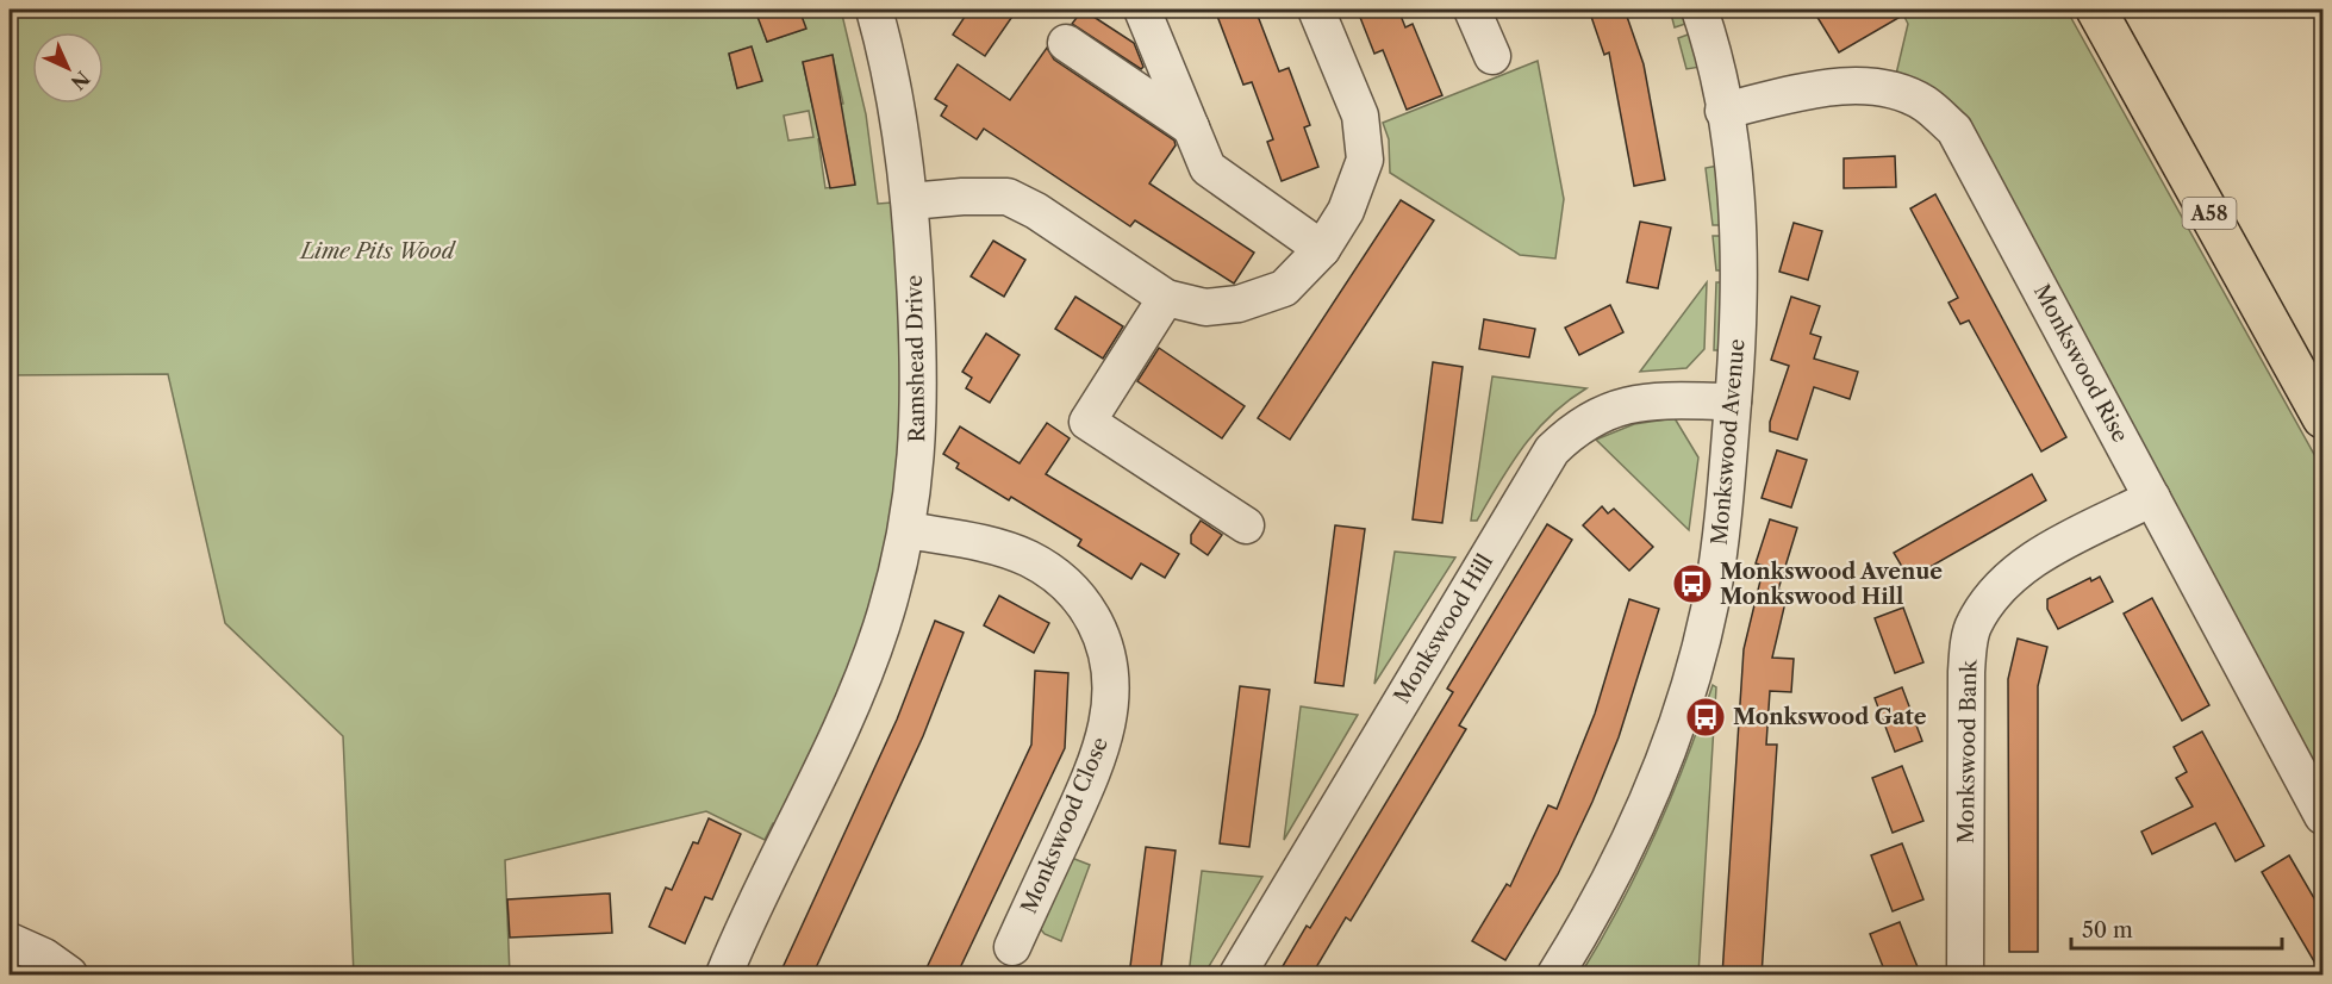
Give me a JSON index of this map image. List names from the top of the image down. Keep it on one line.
{"streets":{"main road":["A58"],"street":["Ramshead Drive","Monkswood Rise","Monkswood Avenue","Monkswood Hill","Monkswood Bank","Monkswood Close"]},"crossings":[["Ramshead Drive","Monkswood Close"],["Monkswood Rise","Monkswood Avenue"],["Monkswood Rise","Monkswood Bank"],["Monkswood Avenue","Monkswood Hill"]],"parks":["Lime Pits Wood"],"places":{"bus stop":["Monkswood Avenue Monkswood Hill","Monkswood Gate"]},"scale_bar":"50 m","north":"bottom right"}
